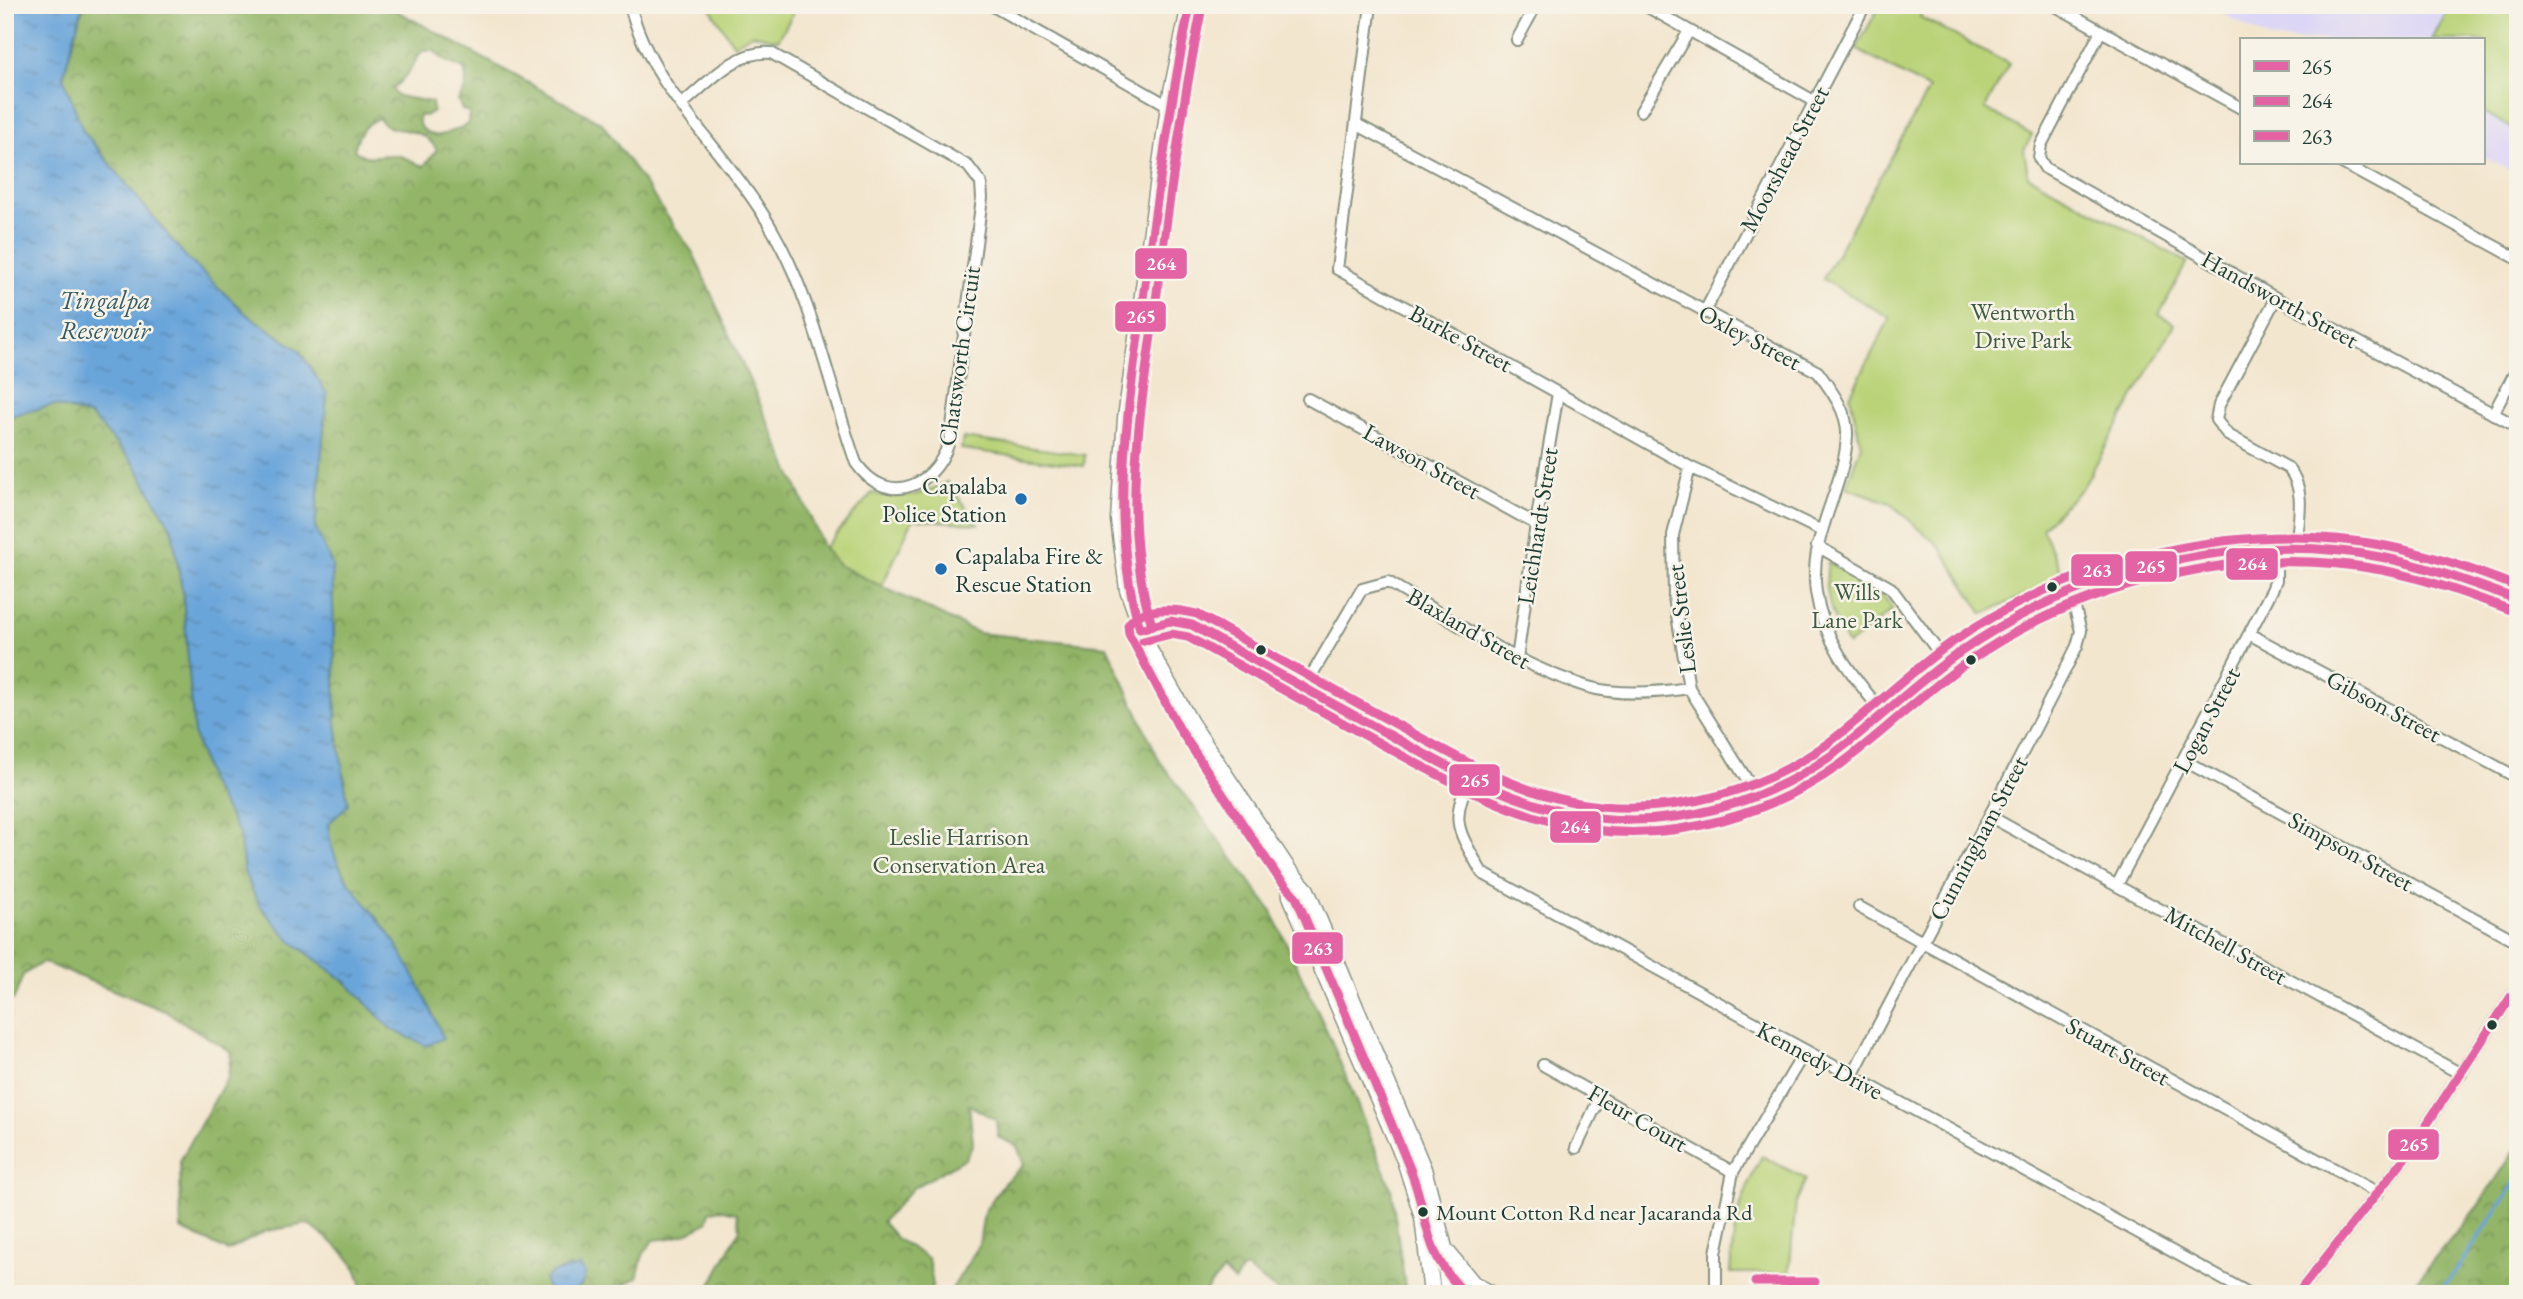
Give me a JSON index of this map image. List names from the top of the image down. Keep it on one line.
{"streets":{"street":["Moorshead Street","Handsworth Street","Oxley Street","Burke Street","Chatsworth Circuit","Lawson Street","Leichhardt Street","Leslie Street","Blaxland Street","Gibson Street","Logan Street","Cunningham Street","Simpson Street","Mitchell Street","Stuart Street","Kennedy Drive","Fleur Court"]},"crossings":[["Moorshead Street","Oxley Street"],["Oxley Street","Burke Street"],["Burke Street","Leichhardt Street"],["Burke Street","Leslie Street"],["Lawson Street","Leichhardt Street"],["Leichhardt Street","Blaxland Street"],["Leslie Street","Blaxland Street"],["Gibson Street","Logan Street"],["Logan Street","Simpson Street"],["Logan Street","Mitchell Street"],["Cunningham Street","Mitchell Street"],["Cunningham Street","Stuart Street"],["Cunningham Street","Kennedy Drive"]],"water":["Tingalpa Reservoir"],"parks":["Wentworth Drive Park","Wills Lane Park","Leslie Harrison Conservation Area"],"places":["Capalaba Police Station","Capalaba Fire & Rescue Station","Mount Cotton Rd near Jacaranda Rd"],"lines":["transit line 265","transit line 264","transit line 263"],"legend":["265","264","263"]}
